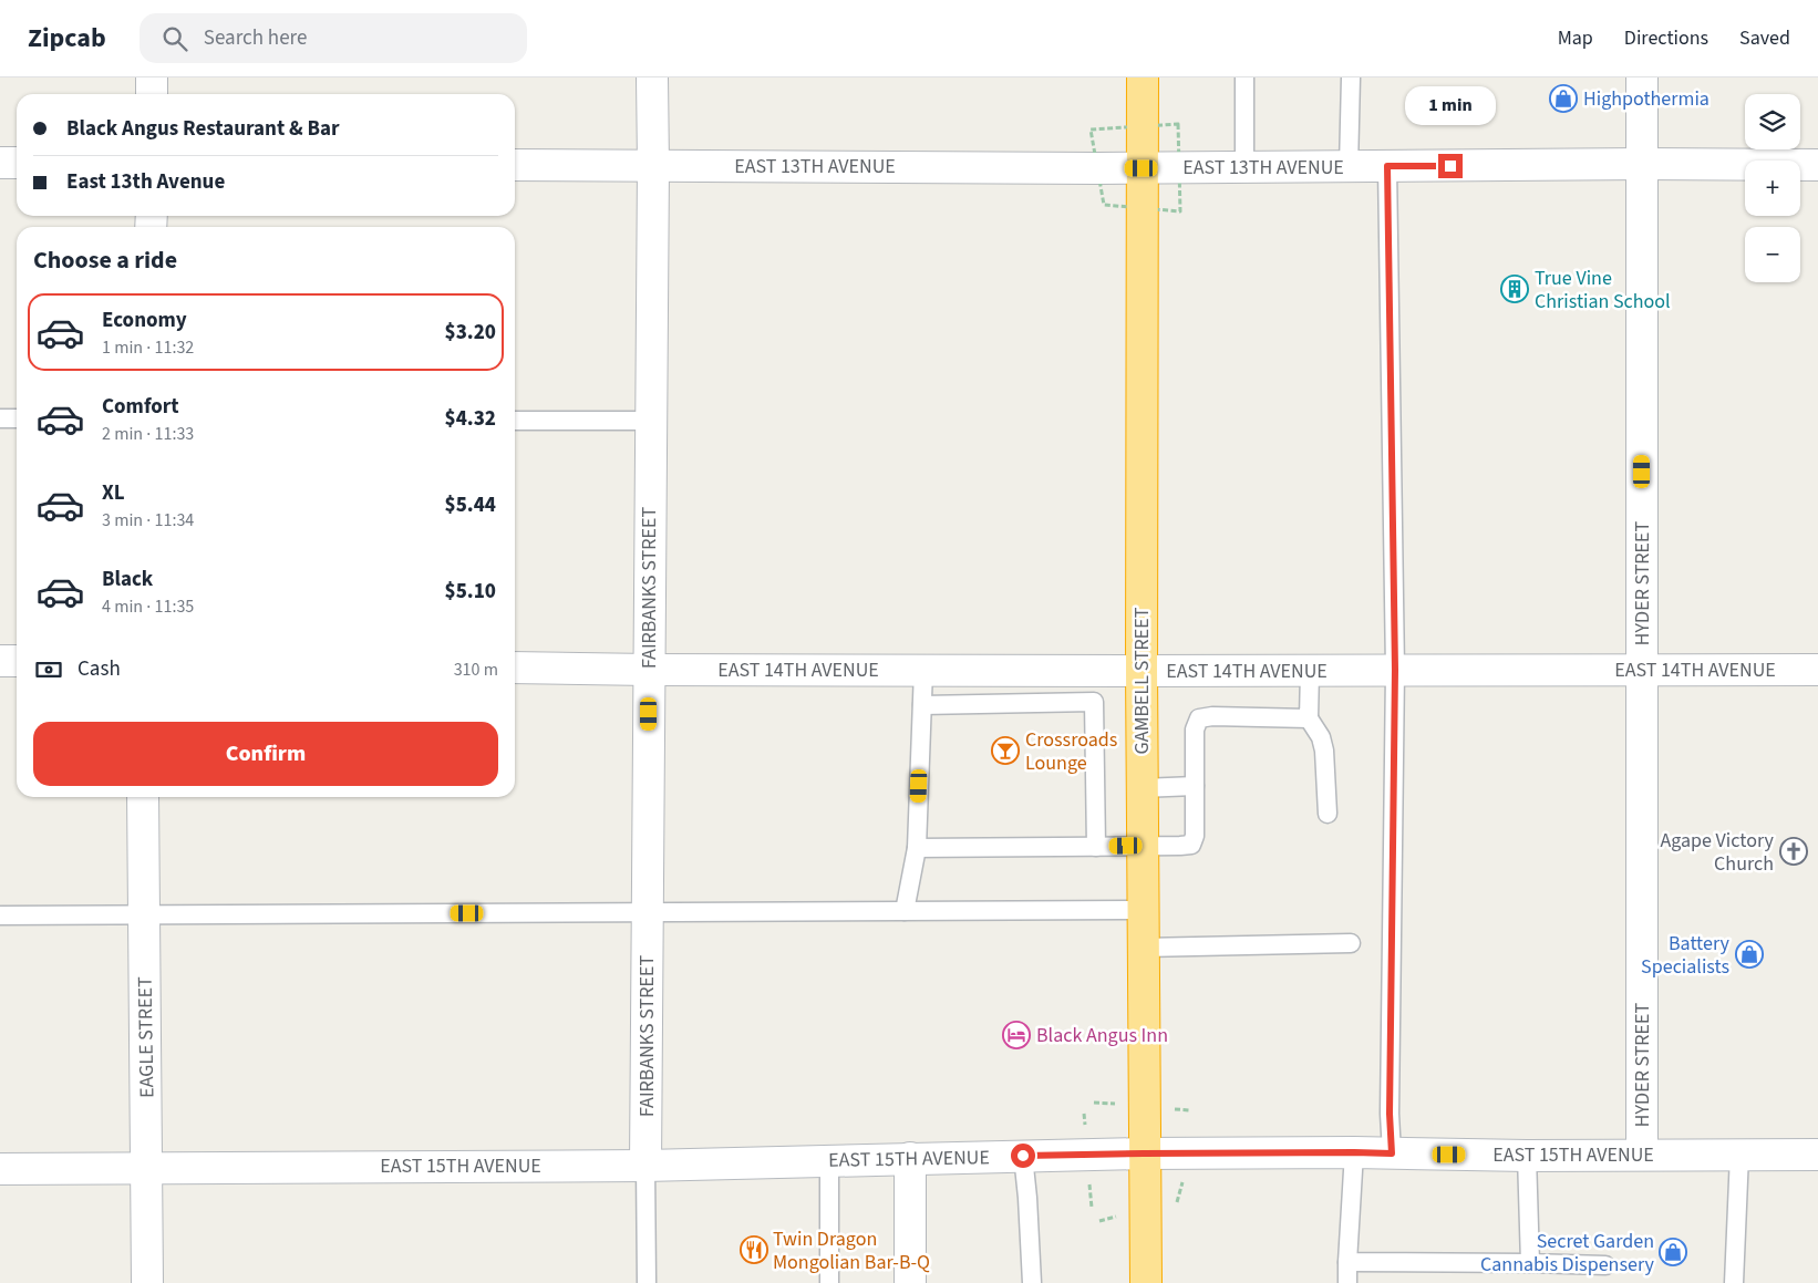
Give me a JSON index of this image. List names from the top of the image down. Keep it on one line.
{"streets":{"highway":["GAMBELL STREET"],"street":["EAST 13TH AVENUE","HYDER STREET","FAIRBANKS STREET","EAST 14TH AVENUE","EAGLE STREET","EAST 15TH AVENUE"]},"crossings":[["EAST 13TH AVENUE","HYDER STREET"],["EAST 13TH AVENUE","FAIRBANKS STREET"],["EAST 13TH AVENUE","GAMBELL STREET"],["HYDER STREET","EAST 14TH AVENUE"],["HYDER STREET","EAST 15TH AVENUE"],["FAIRBANKS STREET","EAST 14TH AVENUE"],["FAIRBANKS STREET","EAST 15TH AVENUE"],["EAST 14TH AVENUE","GAMBELL STREET"],["GAMBELL STREET","EAST 15TH AVENUE"],["EAGLE STREET","EAST 15TH AVENUE"]],"places":{"shop":["Highpothermia","Battery Specialists","Secret Garden Cannabis Dispensery"],"building":["True Vine Christian School"],"bar":["Crossroads Lounge"],"church":["Agape Victory Church"],"hotel":["Black Angus Inn"],"restaurant":["Twin Dragon Mongolian Bar-B-Q"]},"page":{"header":"Zipcab","search":"Search here","nav":["Map","Directions","Saved"],"bubble":"1 min","map_buttons":["+","−"],"banner":["Black Angus Restaurant & Bar","East 13th Avenue"],"heading":"Choose a ride","list":[{"name":"Economy","note":"1 min · 11:32","value":"$3.20"},{"name":"Comfort","note":"2 min · 11:33","value":"$4.32"},{"name":"XL","note":"3 min · 11:34","value":"$5.44"},{"name":"Black","note":"4 min · 11:35","value":"$5.10"}],"pay":["Cash","310 m"],"buttons":"Confirm"}}
